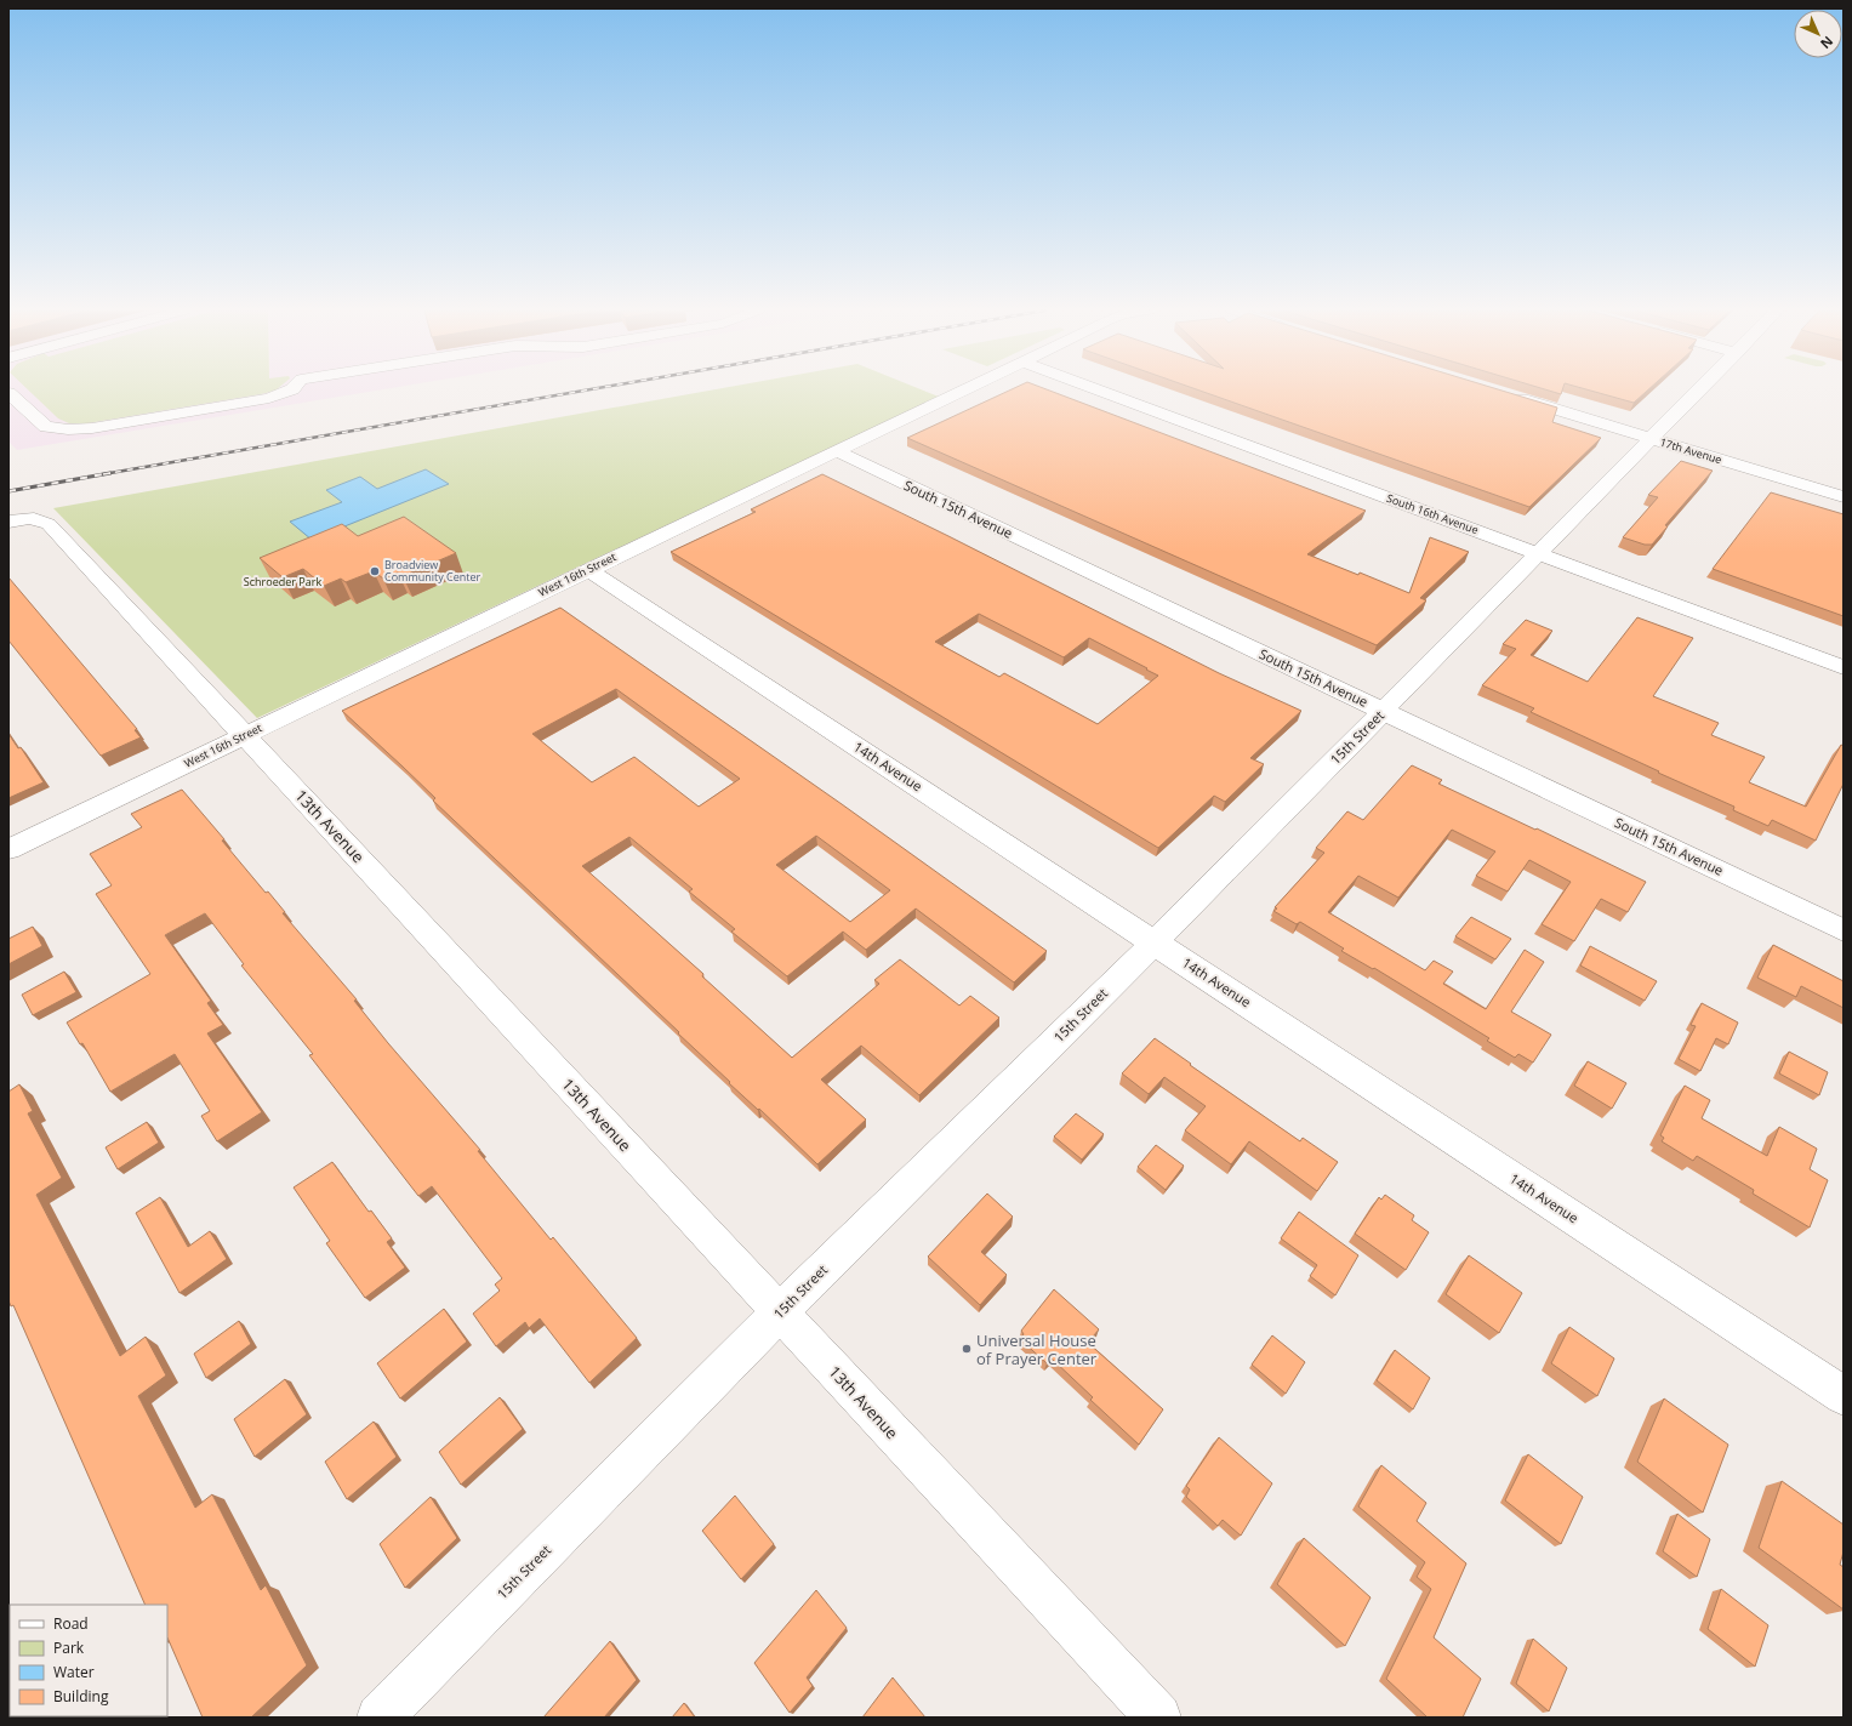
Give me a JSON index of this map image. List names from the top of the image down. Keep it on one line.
{"streets":{"street":["17th Avenue","South 15th Avenue","South 16th Avenue","West 16th Street","15th Street","14th Avenue","13th Avenue"]},"crossings":[["17th Avenue","15th Street"],["South 15th Avenue","West 16th Street"],["South 15th Avenue","15th Street"],["South 16th Avenue","15th Street"],["West 16th Street","14th Avenue"],["West 16th Street","13th Avenue"],["15th Street","14th Avenue"],["15th Street","13th Avenue"]],"parks":["Schroeder Park"],"places":["Broadview Community Center","Universal House of Prayer Center"],"legend":["Road","Park","Water","Building"],"north":"bottom right"}
